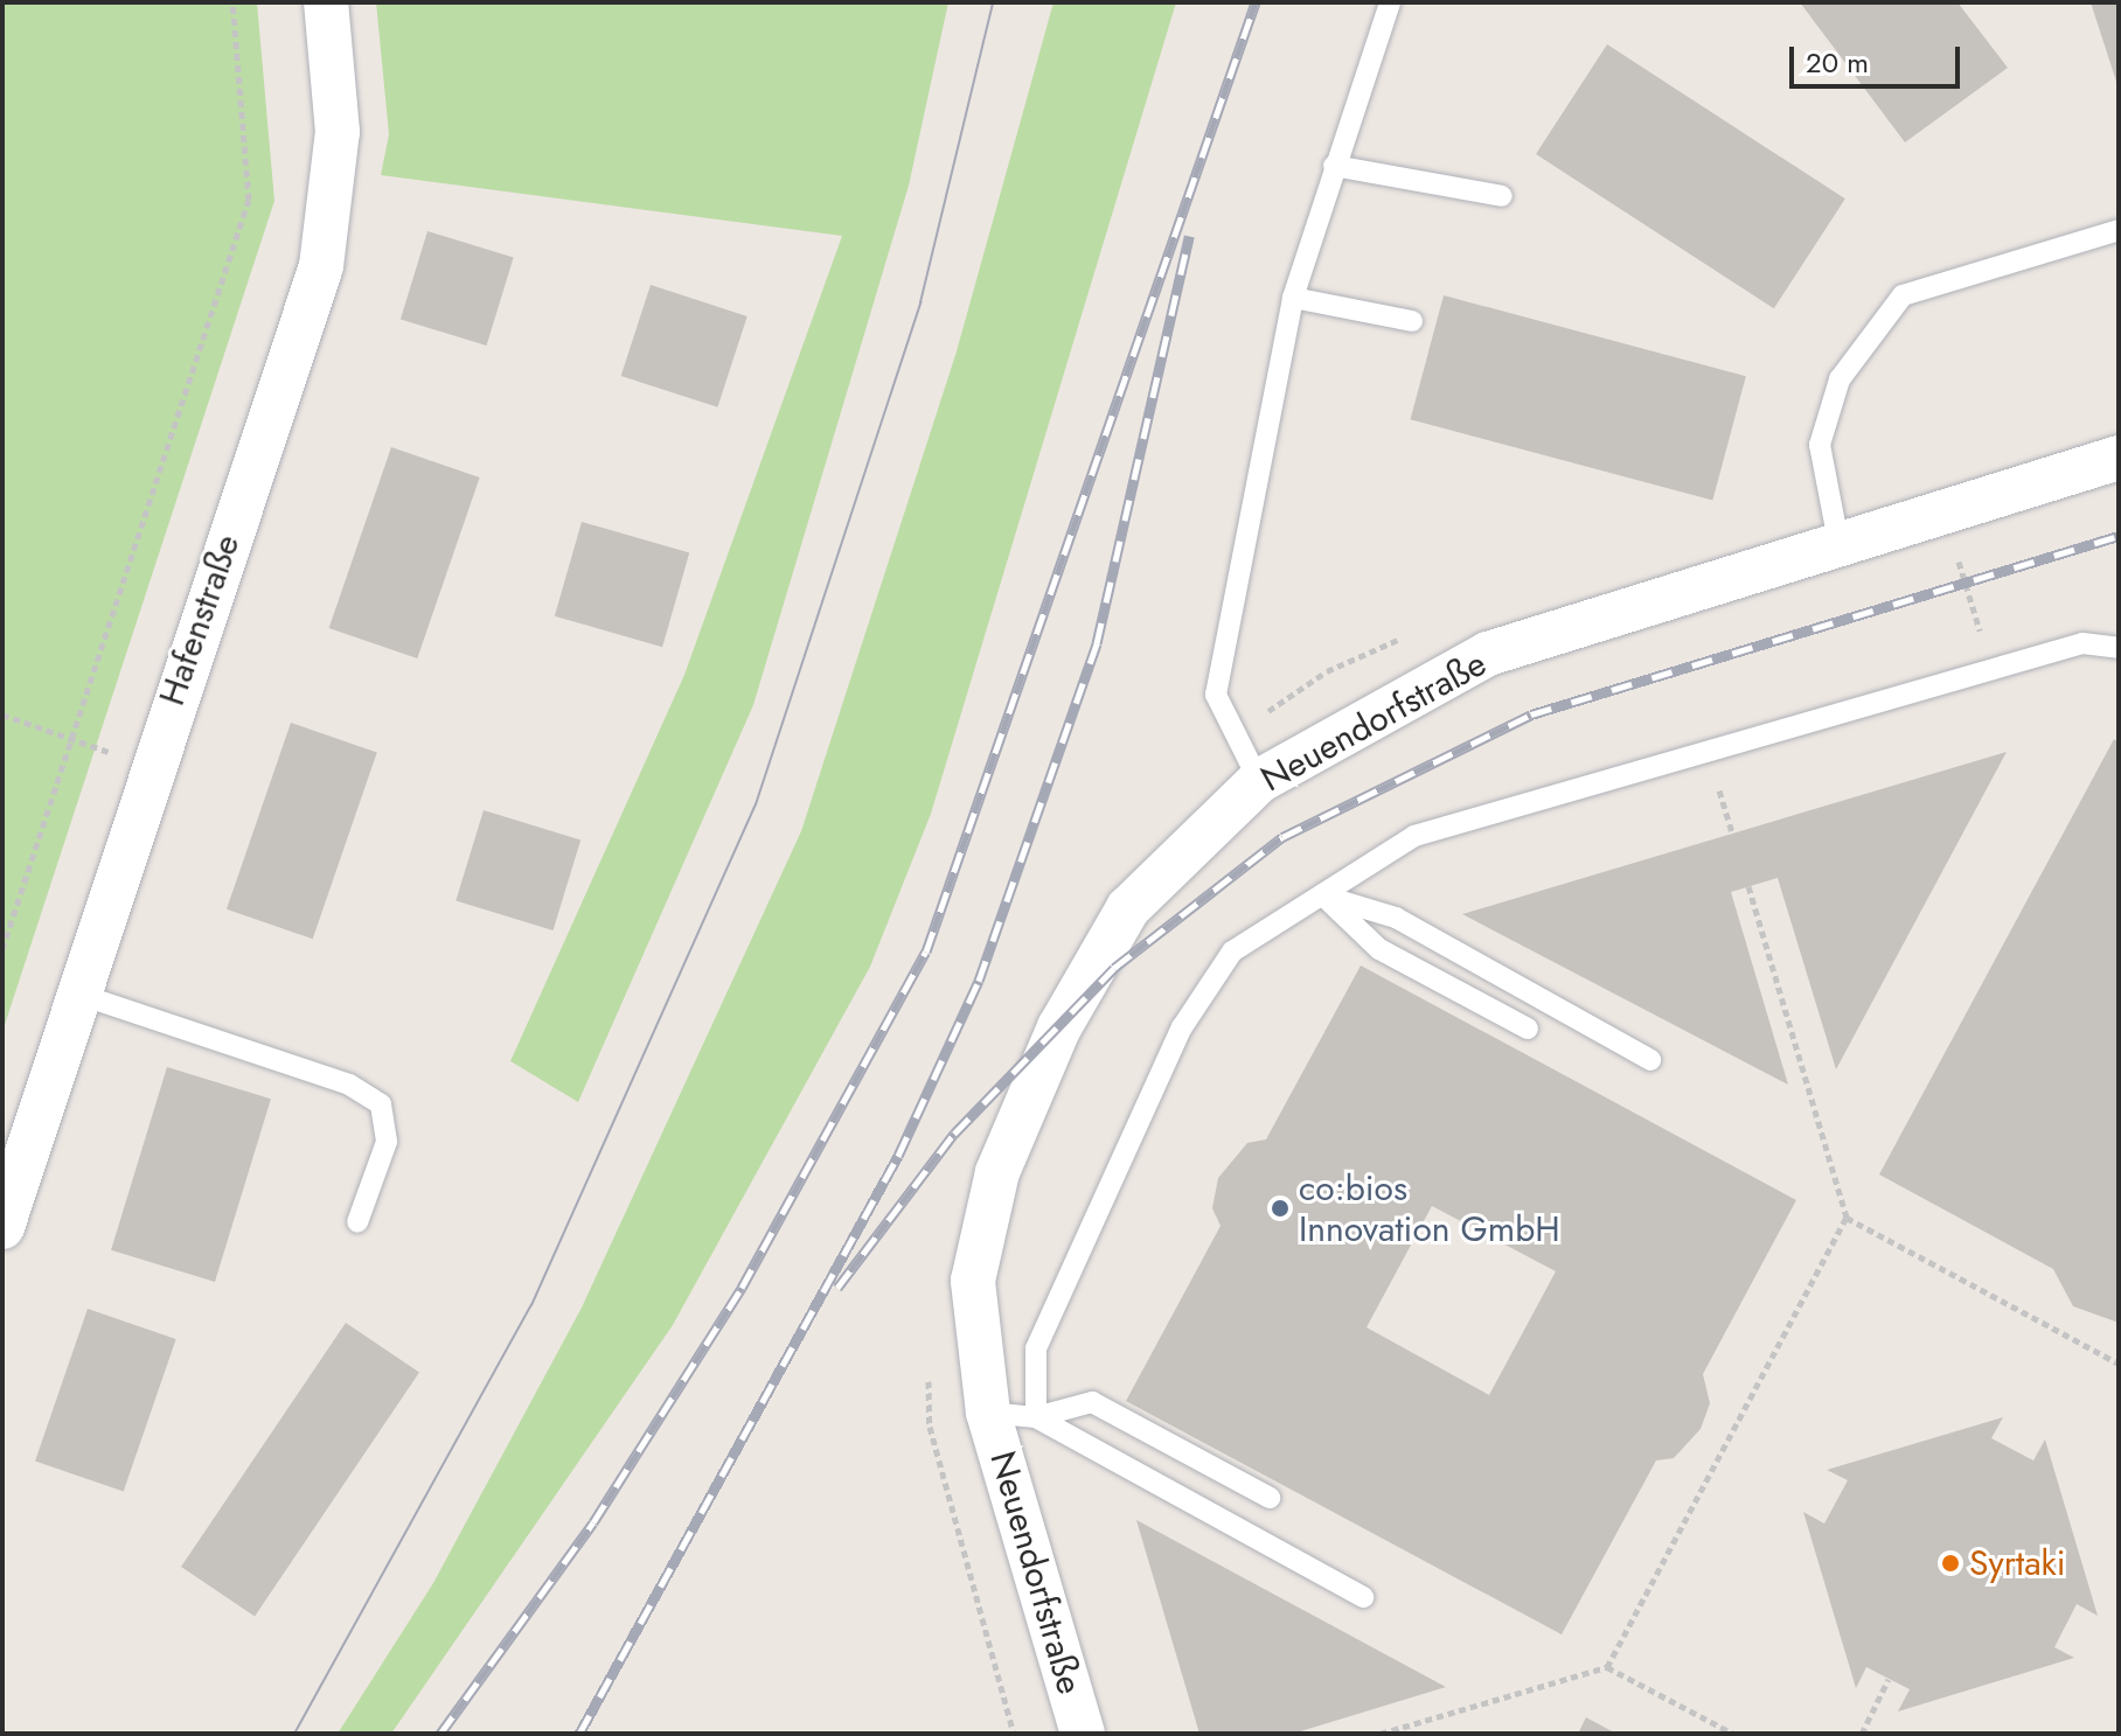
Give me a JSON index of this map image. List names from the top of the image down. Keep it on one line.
{"streets":{"street":["Hafenstraße","Neuendorfstraße"]},"places":["co:bios Innovation GmbH","Syrtaki"],"scale_bar":"20 m"}
